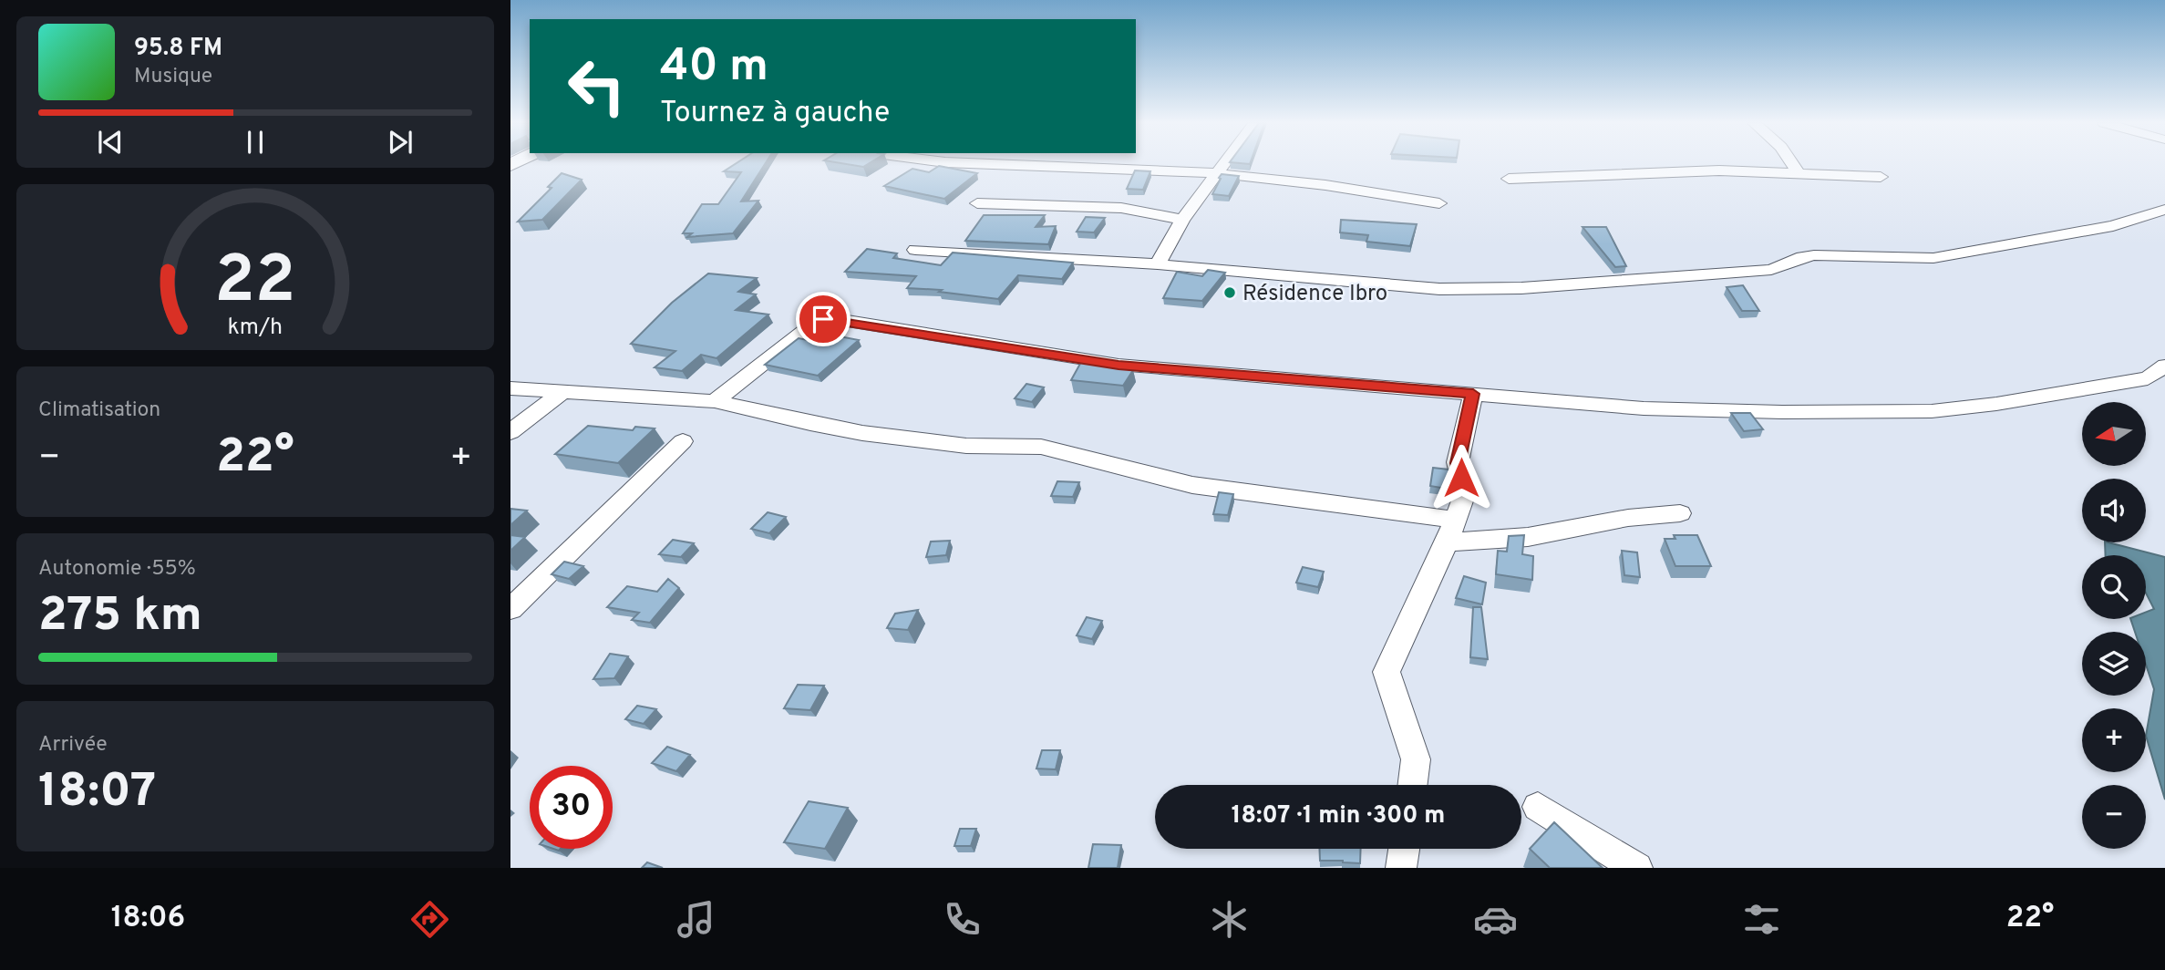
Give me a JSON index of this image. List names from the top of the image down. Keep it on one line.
{"places":["Résidence Ibro"],"north":"left","page":{"turn":["40 m","Tournez à gauche"],"song":["95.8 FM","Musique"],"tile":["Climatisation",["Autonomie · 55%","275 km"],["Arrivée","18:07"]],"map_buttons":["+","−"],"heat":["−","22°","+"],"limit":"30","trip":"18:07 · 1 min · 300 m","tabs":["18:06","22°"],"gauge":["22","km/h"]}}
